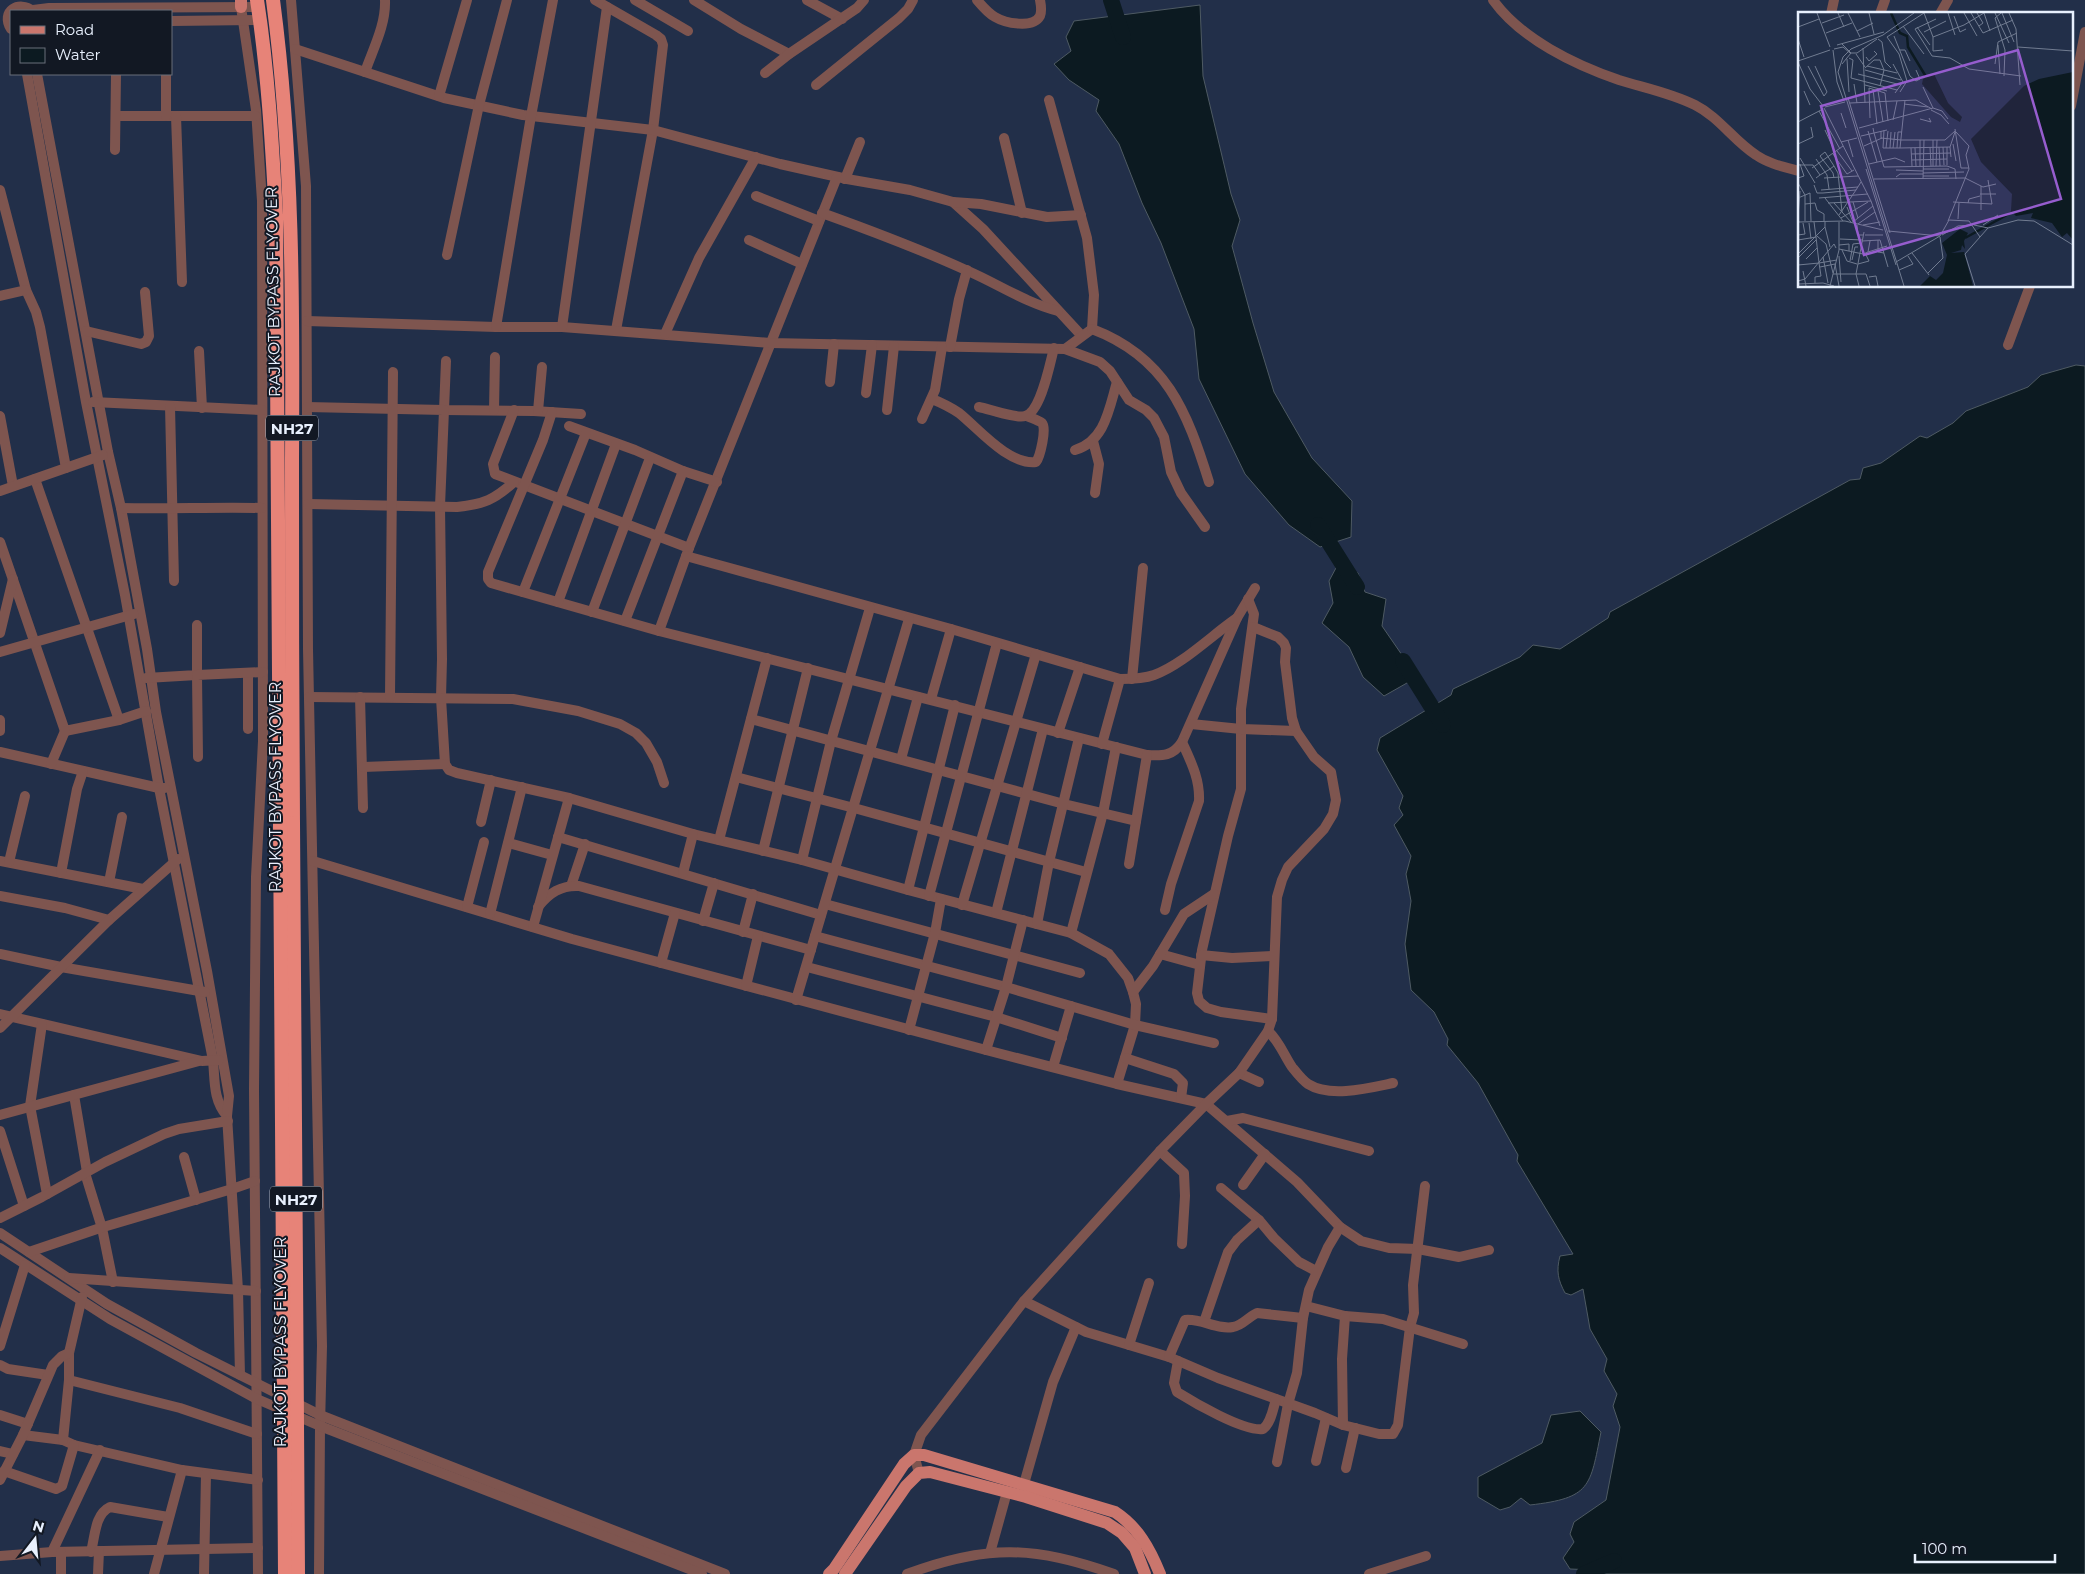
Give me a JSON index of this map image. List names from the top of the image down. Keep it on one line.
{"streets":{"highway":["RAJKOT BYPASS FLYOVER","NH27"]},"legend":["Road","Water"],"scale_bar":"100 m","north":"top"}
